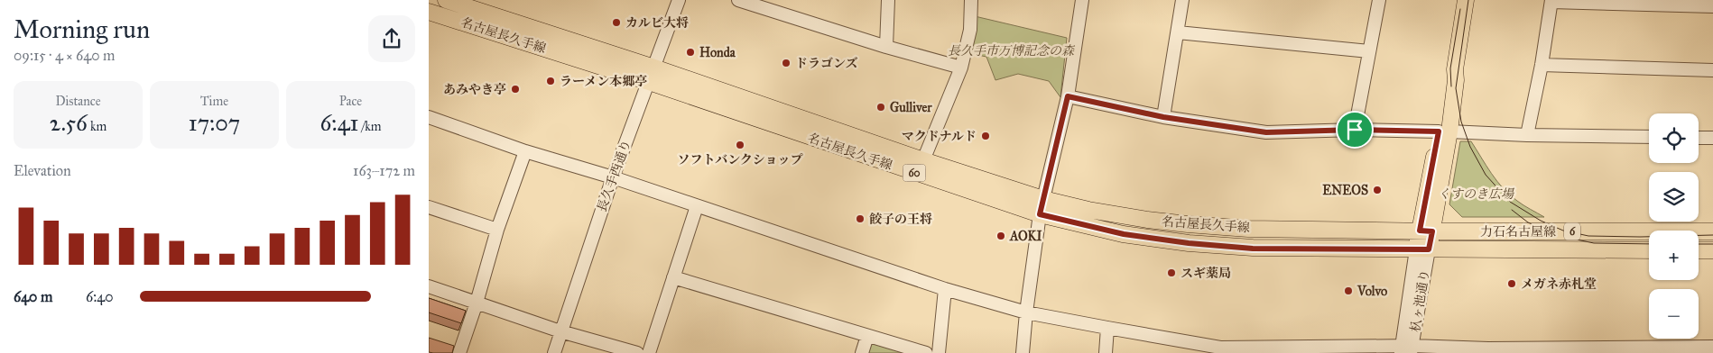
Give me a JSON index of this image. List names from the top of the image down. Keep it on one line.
{"streets":{"main road":["名古屋長久手線","60","力石名古屋線","6"],"street":["長久手西通り","杁ヶ池通り"]},"crossings":[["名古屋長久手線","長久手西通り"],["名古屋長久手線","力石名古屋線"],["名古屋長久手線","杁ヶ池通り"],["力石名古屋線","杁ヶ池通り"]],"parks":["長久手市万博記念の森","くすのき広場"],"places":["カルビ大将","Honda","ドラゴンズ","ラーメン本郷亭","あみやき亭","Gulliver","マクドナルド","ソフトバンクショップ","ENEOS","餃子の王将","AOKI","スギ薬局","メガネ赤札堂","Volvo"],"page":{"heading":["Morning run","09:15 · 4 × 640 m"],"stats":[["Distance","2.56 km"],["Time","17:07"],["Pace","6:41 /km"]],"map_buttons":["+","−"],"chart":["Elevation","163–172 m"],"list":[{"name":"640 m","note":"6:40"}]}}
